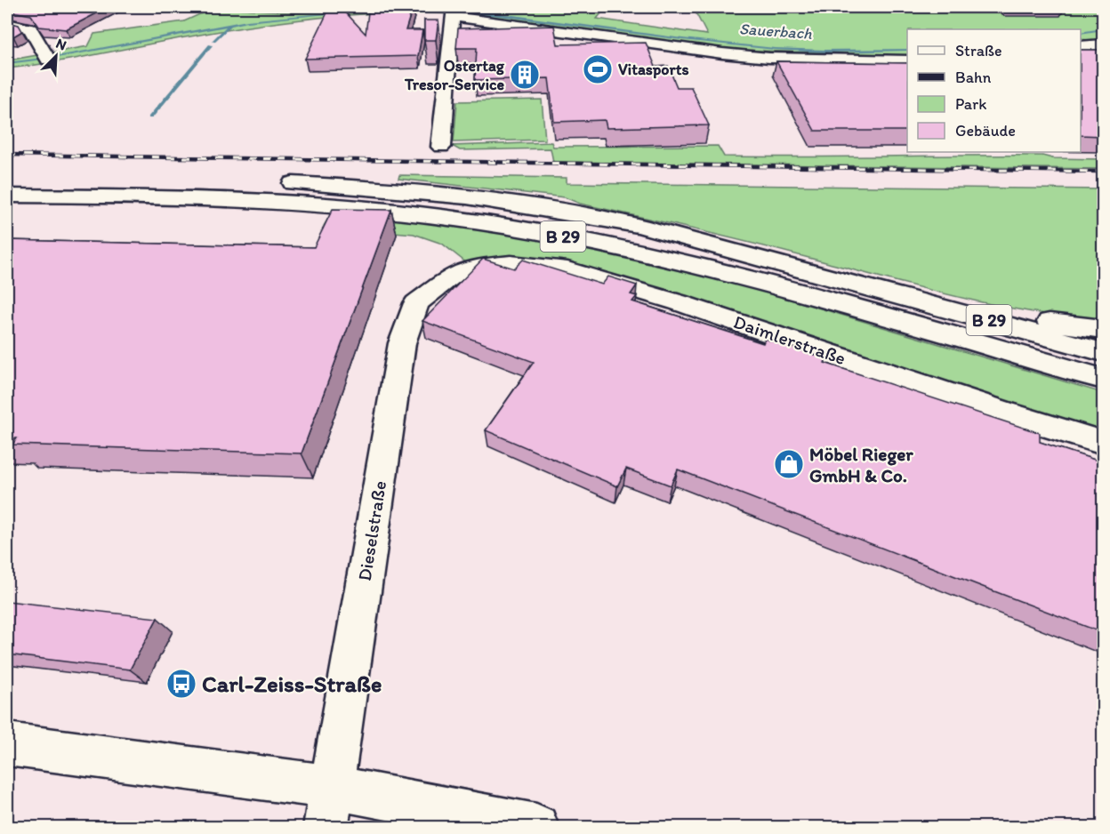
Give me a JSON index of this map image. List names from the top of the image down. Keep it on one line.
{"streets":{"main road":["B 29","Daimlerstraße","Dieselstraße"]},"crossings":[["Daimlerstraße","Dieselstraße"]],"water":["Sauerbach"],"places":{"sports":["Vitasports"],"building":["Ostertag Tresor-Service"],"shop":["Möbel Rieger GmbH & Co."],"bus stop":["Carl-Zeiss-Straße"]},"legend":["Straße","Bahn","Park","Gebäude"],"north":"top right"}
